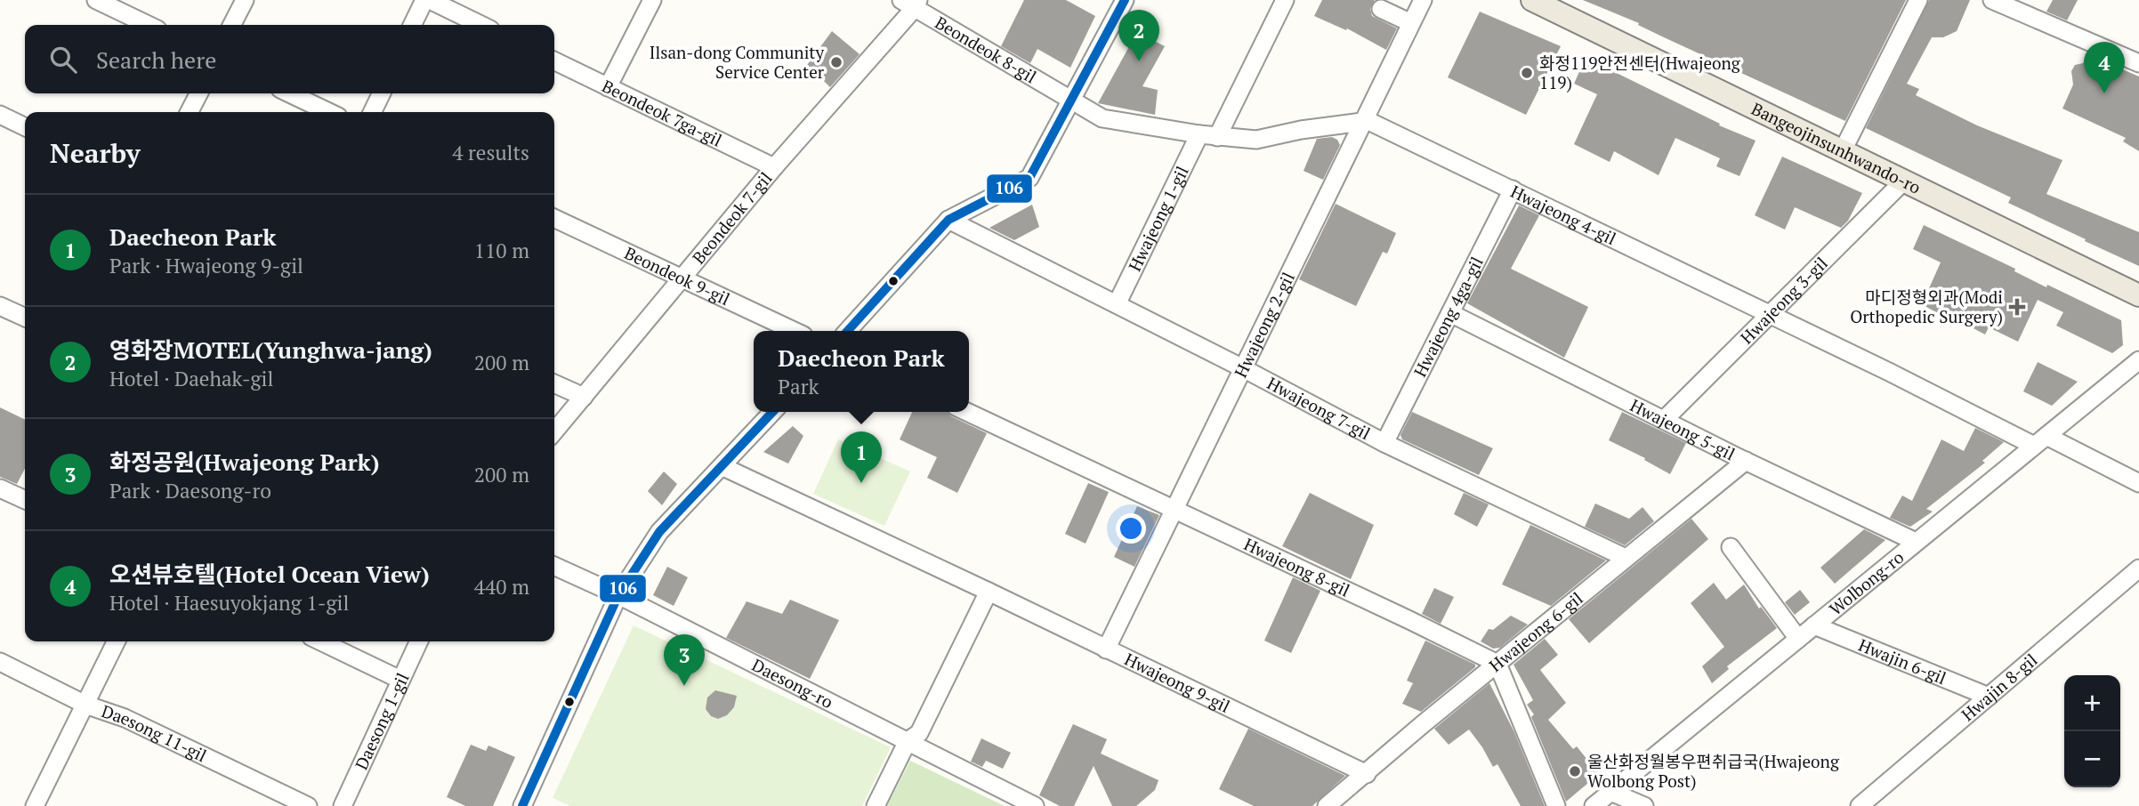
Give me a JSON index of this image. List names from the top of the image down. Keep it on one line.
{"streets":{"main road":["Bangeojinsunhwando-ro"],"street":["Beondeok 8-gil","Beondeok 7ga-gil","Hwajeong 4-gil","Beondeok 7-gil","Hwajeong 1-gil","Beondeok 9-gil","Hwajeong 3-gil","Hwajeong 4ga-gil","Hwajeong 2-gil","Hwajeong 7-gil","Hwajeong 5-gil","Hwajeong 8-gil","Wolbong-ro","Hwajeong 6-gil","Hwajin 6-gil","Daesong-ro","Hwajeong 9-gil","Hwajin 8-gil","Daesong 1-gil","Daesong 11-gil"]},"crossings":[["Beondeok 8-gil","Hwajeong 4-gil"],["Beondeok 8-gil","Beondeok 7-gil"],["Beondeok 7ga-gil","Beondeok 7-gil"],["Bangeojinsunhwando-ro","Hwajeong 3-gil"],["Hwajeong 4-gil","Hwajeong 1-gil"],["Hwajeong 4-gil","Hwajeong 3-gil"],["Hwajeong 4-gil","Hwajeong 4ga-gil"],["Hwajeong 4-gil","Hwajeong 2-gil"],["Hwajeong 4-gil","Wolbong-ro"],["Beondeok 7-gil","Beondeok 9-gil"],["Hwajeong 1-gil","Hwajeong 7-gil"],["Hwajeong 3-gil","Hwajeong 5-gil"],["Hwajeong 4ga-gil","Hwajeong 7-gil"],["Hwajeong 4ga-gil","Hwajeong 5-gil"],["Hwajeong 2-gil","Hwajeong 7-gil"],["Hwajeong 2-gil","Hwajeong 8-gil"],["Hwajeong 2-gil","Hwajeong 9-gil"],["Hwajeong 7-gil","Hwajeong 6-gil"],["Hwajeong 5-gil","Wolbong-ro"],["Hwajeong 5-gil","Hwajeong 6-gil"],["Hwajeong 8-gil","Hwajeong 6-gil"],["Wolbong-ro","Hwajin 6-gil"],["Hwajeong 6-gil","Hwajeong 9-gil"],["Hwajin 6-gil","Hwajin 8-gil"]],"places":{"other":["Ilsan-dong Community Service Center","화정119안전센터(Hwajeong 119)","울산화정월봉우편취급국(Hwajeong Wolbong Post)"],"health":["마디정형외과(Modi Orthopedic Surgery)"]},"lines":["transit line 106"],"page":{"pins":["2","4","1","3"],"search":"Search here","heading":["Nearby","4 results"],"list":[{"mark":"1","name":"Daecheon Park","note":"Park · Hwajeong 9-gil","value":"110 m"},{"mark":"2","name":"영화장MOTEL(Yunghwa-jang)","note":"Hotel · Daehak-gil","value":"200 m"},{"mark":"3","name":"화정공원(Hwajeong Park)","note":"Park · Daesong-ro","value":"200 m"},{"mark":"4","name":"오션뷰호텔(Hotel Ocean View)","note":"Hotel · Haesuyokjang 1-gil","value":"440 m"}],"popup":["Daecheon Park","Park"],"map_buttons":["+","−"]}}
